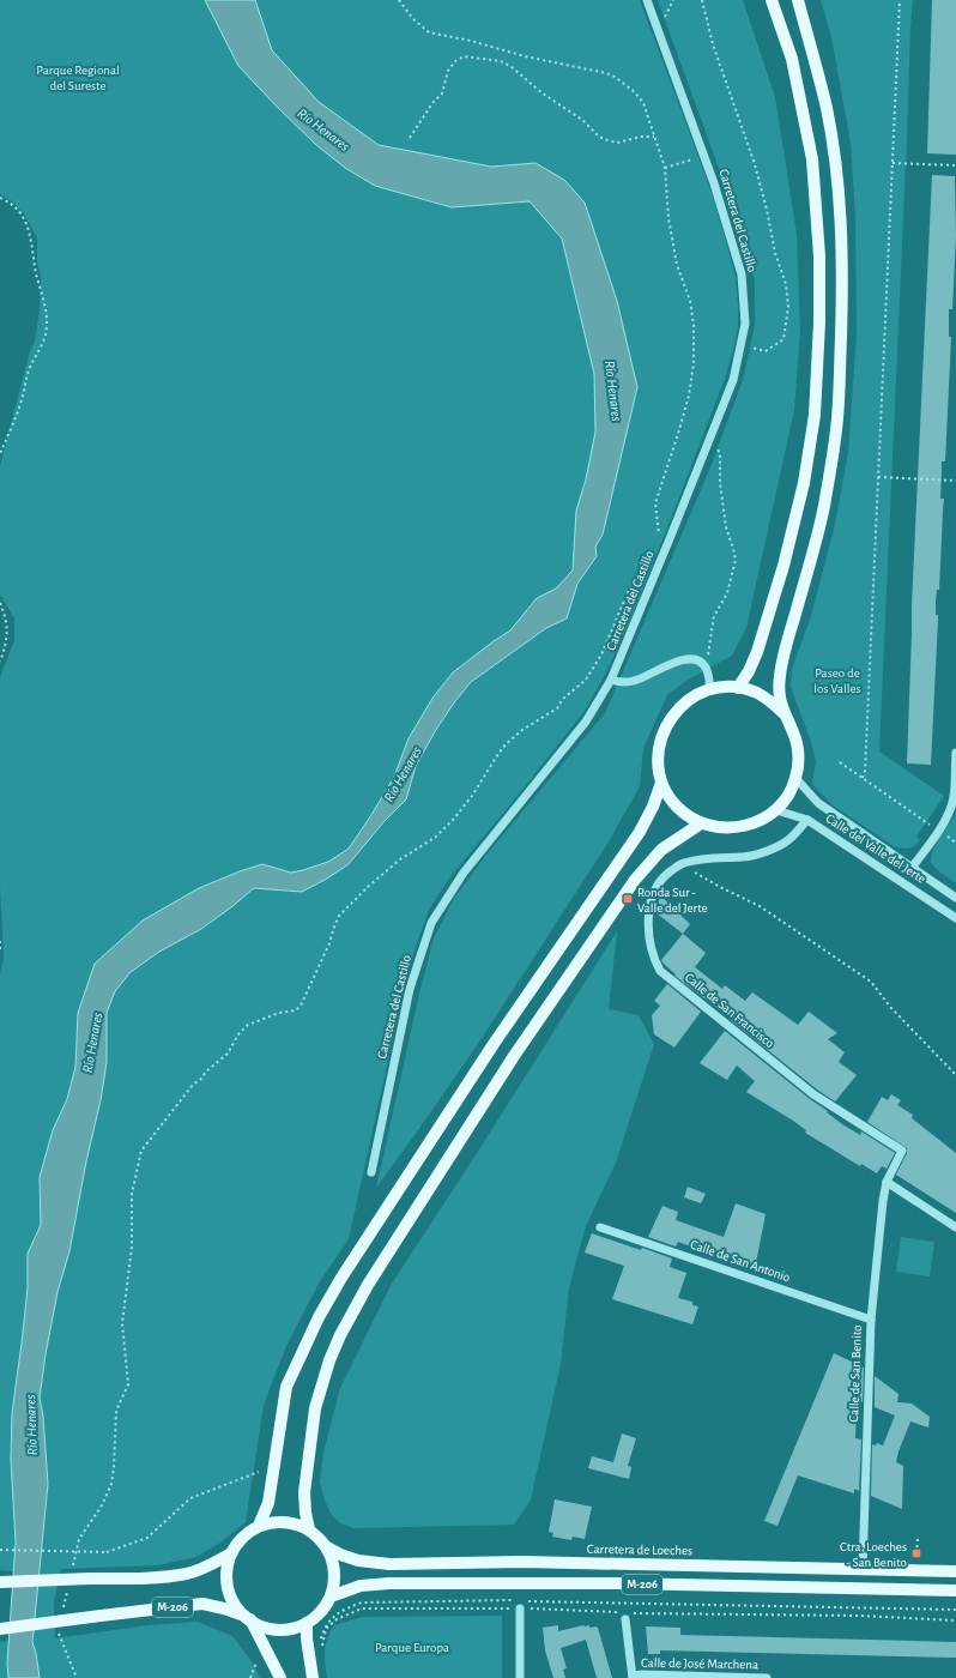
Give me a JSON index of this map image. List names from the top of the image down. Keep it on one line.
{"streets":{"main road":["Carretera de Loeches","M-206"],"street":["Carretera del Castillo","Calle del Valle del Jerte","Calle de San Francisco","Calle de San Antonio","Calle de San Benito","Calle de José Marchena"]},"crossings":[["Calle del Valle del Jerte","Calle de San Francisco"],["Calle de San Francisco","Calle de San Benito"],["Calle de San Antonio","Calle de San Benito"],["Calle de San Benito","Carretera de Loeches"],["Carretera de Loeches","M-206"]],"water":["Río Henares"],"parks":["Parque Regional del Sureste","Paseo de los Valles","Parque Europa"],"places":{"transit":["Ronda Sur - Valle del Jerte","Ctra. Loeches - San Benito"]}}
